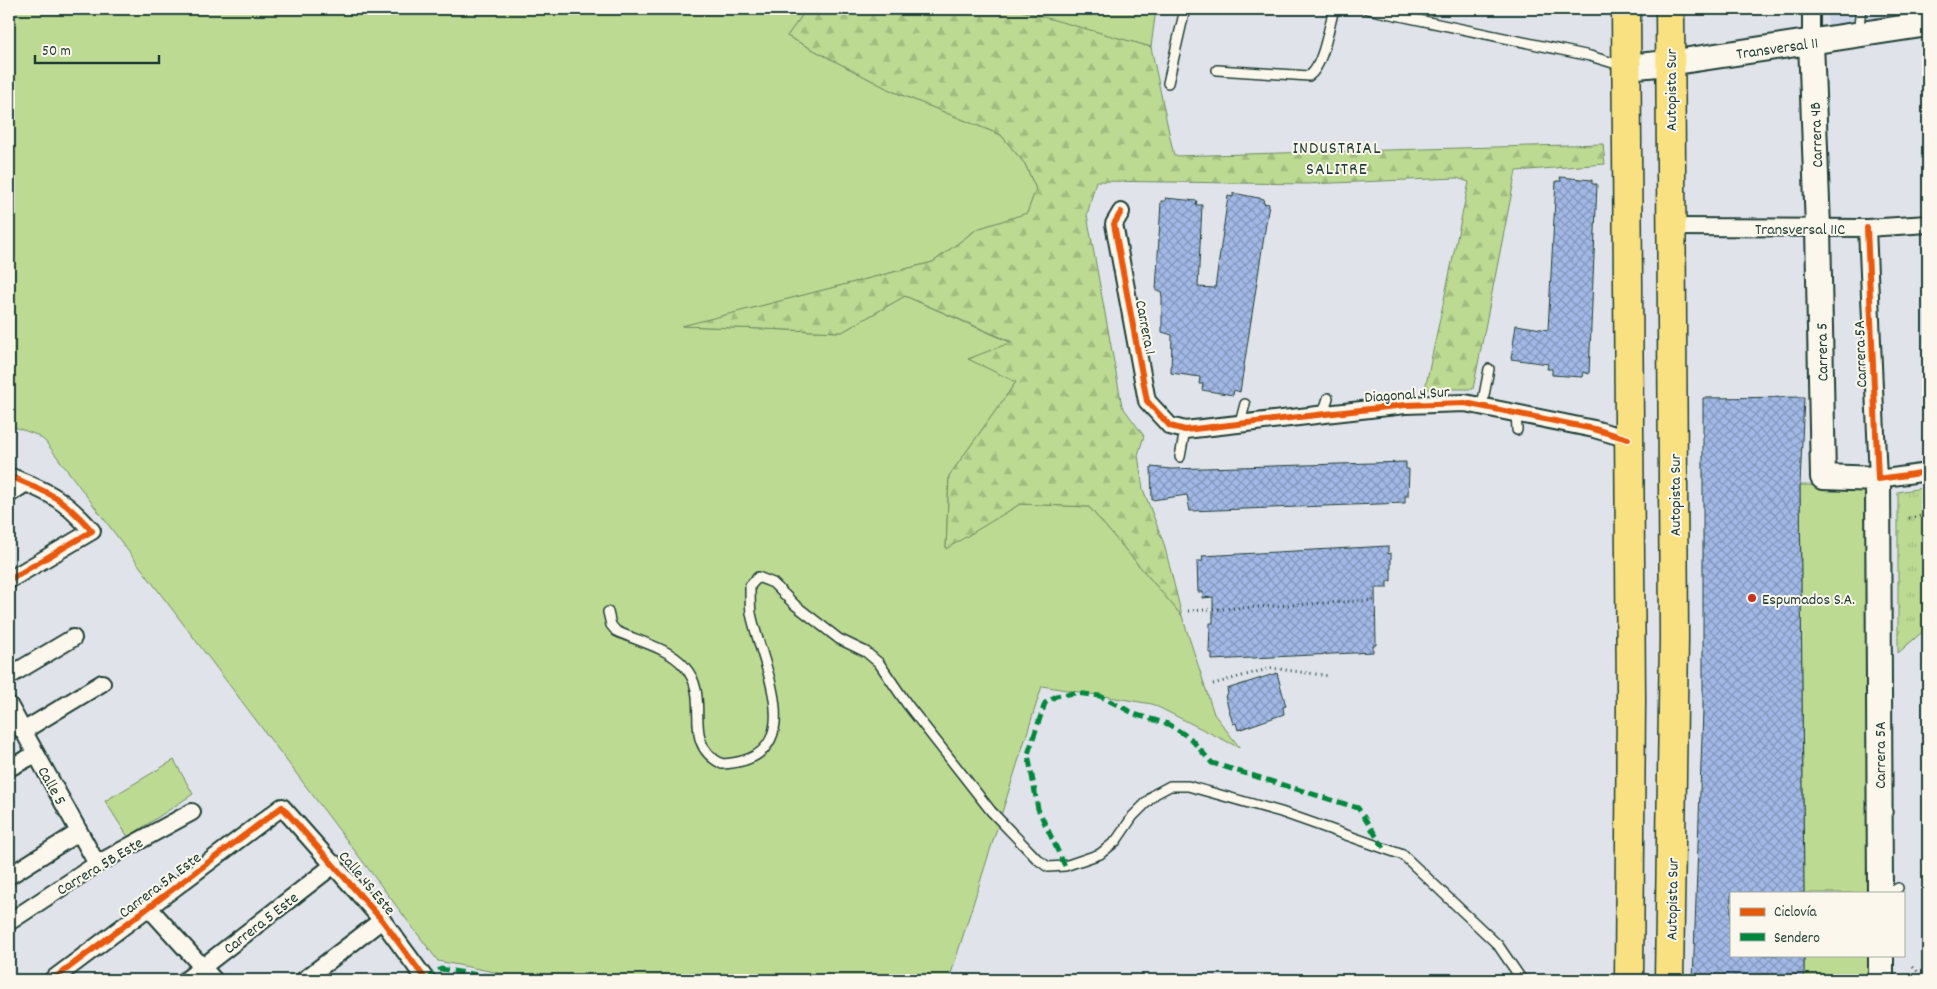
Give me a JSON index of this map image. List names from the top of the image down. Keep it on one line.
{"streets":{"highway":["Autopista Sur"],"main road":["Transversal 11","Carrera 4B","Carrera 5","Carrera 5A"],"street":["Transversal 11C","Carrera 1","Diagonal 4 Sur","Calle 5","Carrera 5B Este","Calle 4S Este","Carrera 5A Este","Carrera 5 Este"]},"crossings":[["Transversal 11","Autopista Sur"],["Transversal 11","Carrera 4B"],["Autopista Sur","Transversal 11C"],["Carrera 4B","Transversal 11C"],["Carrera 4B","Carrera 5"],["Transversal 11C","Carrera 5"],["Transversal 11C","Carrera 5A"],["Carrera 1","Diagonal 4 Sur"],["Carrera 5","Carrera 5A"],["Calle 5","Carrera 5B Este"],["Calle 4S Este","Carrera 5A Este"],["Calle 4S Este","Carrera 5 Este"]],"districts":["INDUSTRIAL SALITRE"],"places":["Espumados S.A."],"legend":["Ciclovía","Sendero"],"scale_bar":"50 m"}
